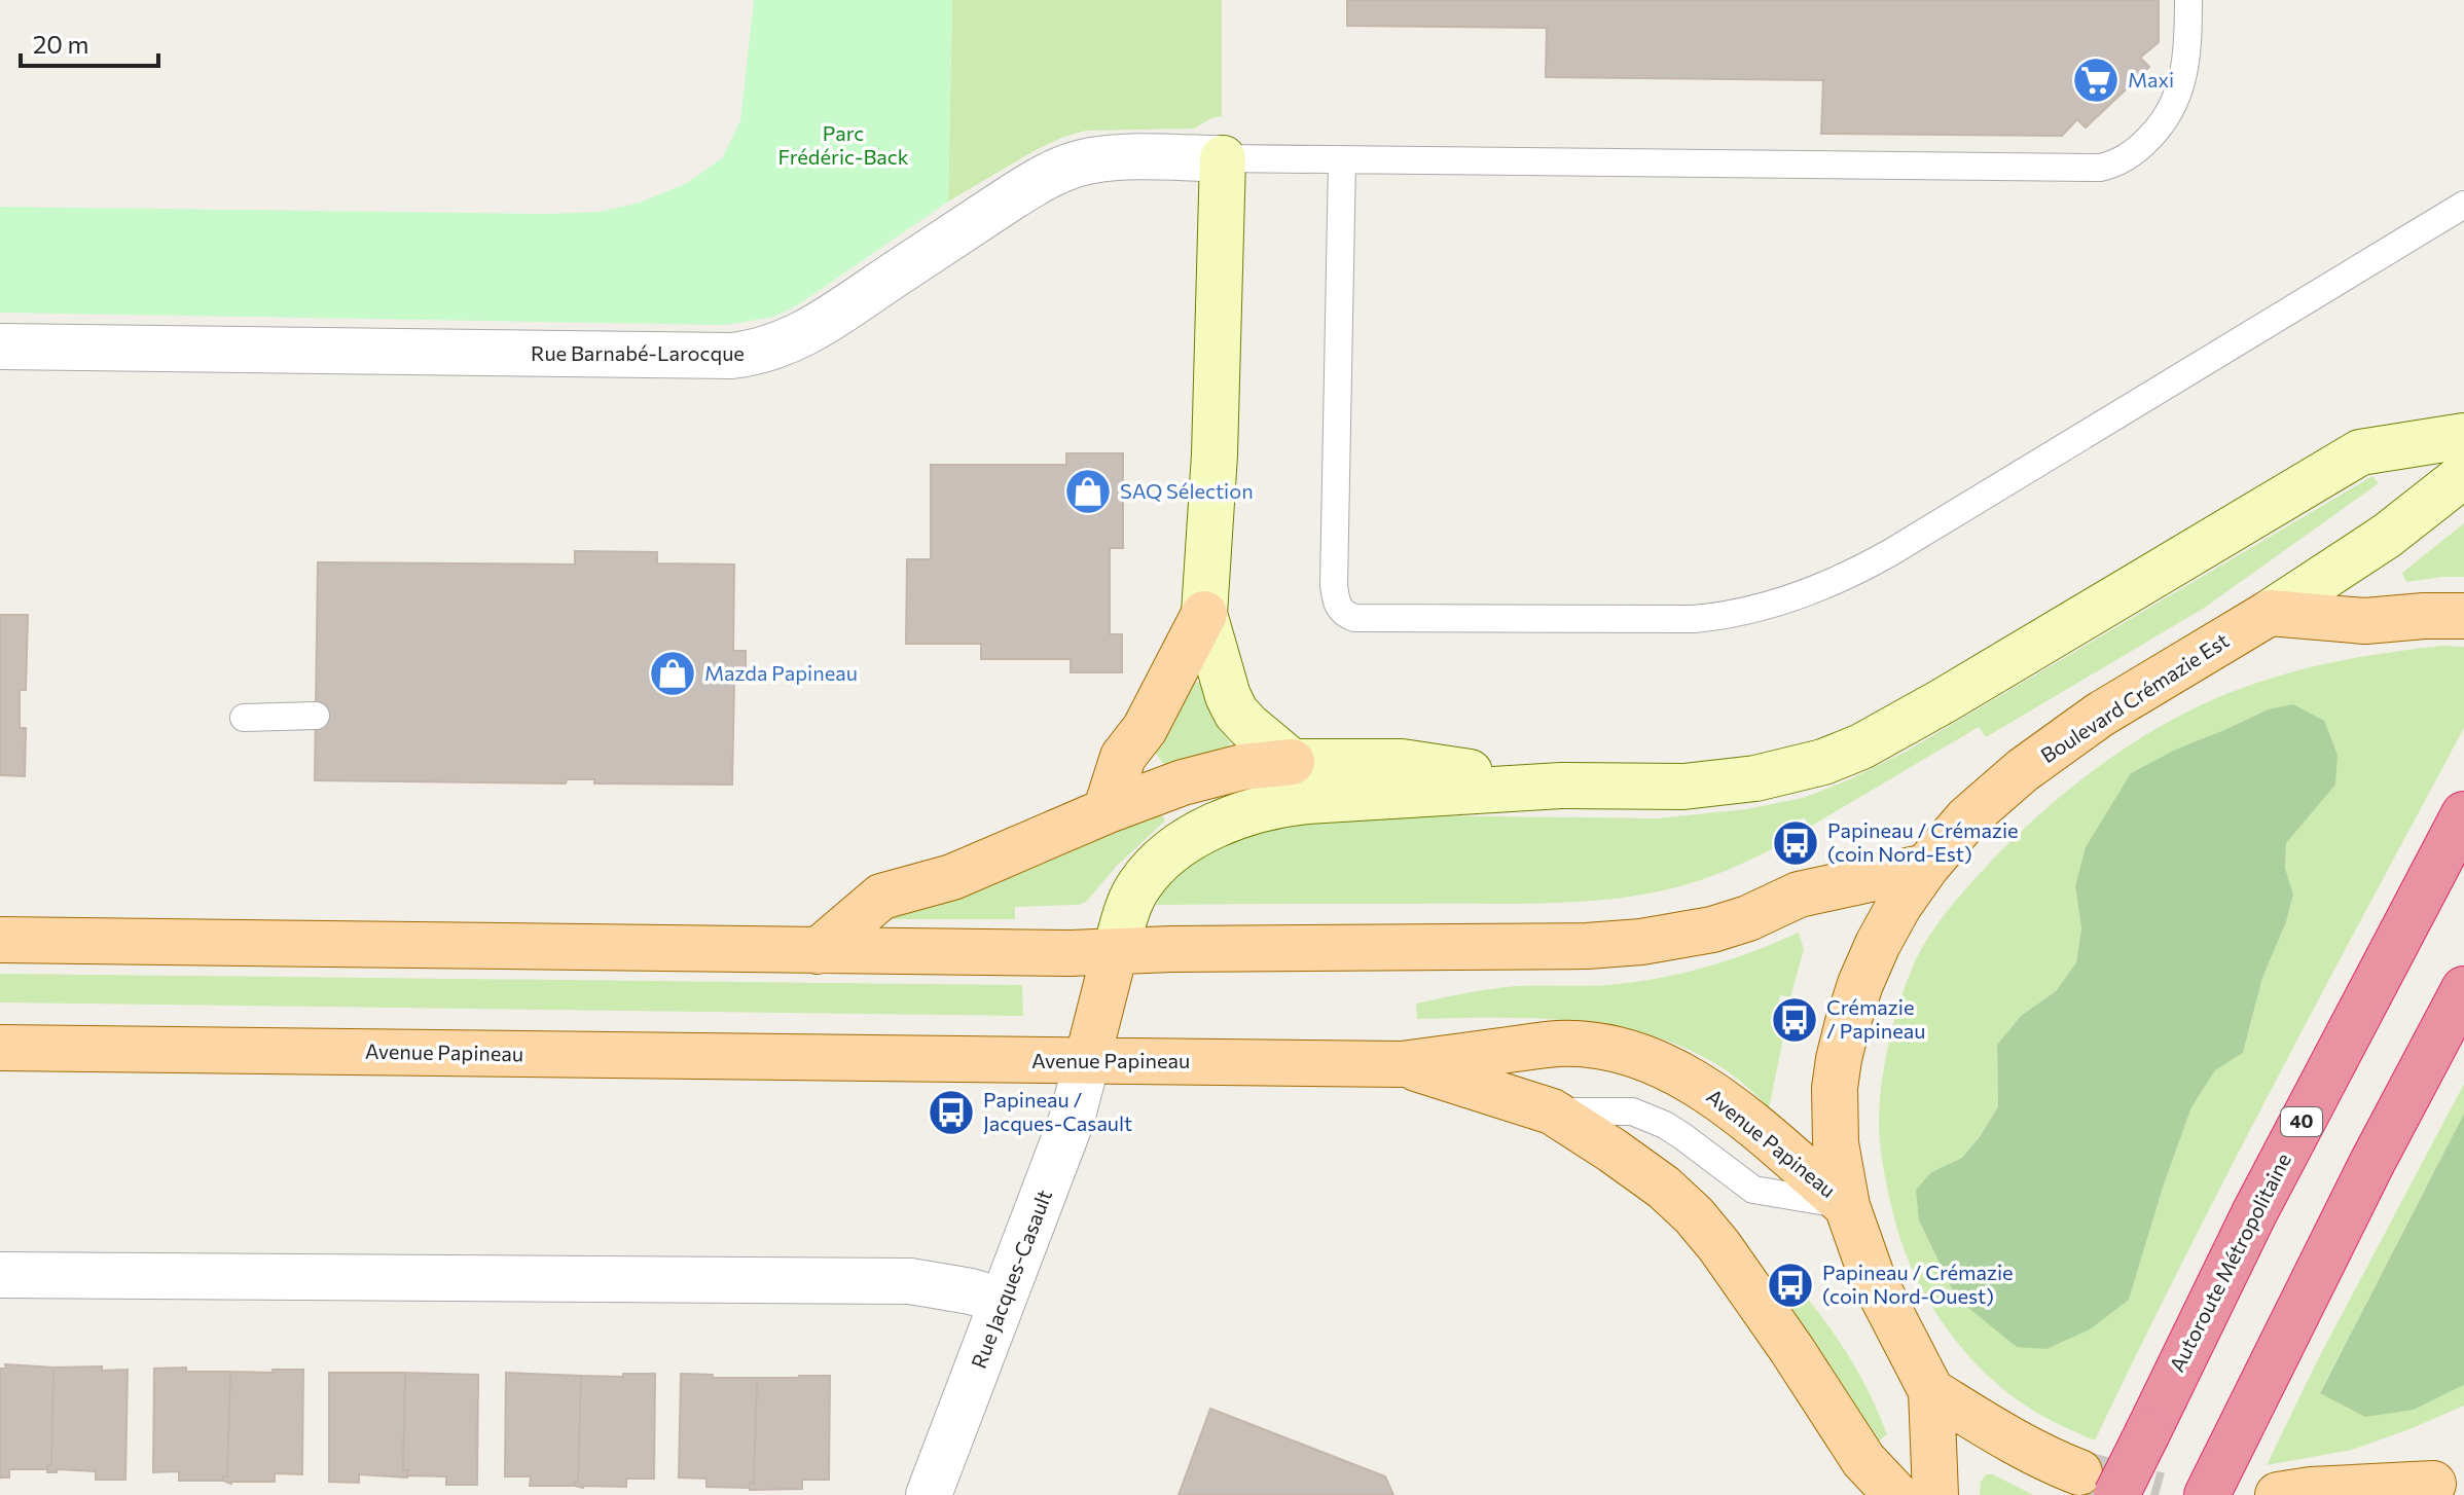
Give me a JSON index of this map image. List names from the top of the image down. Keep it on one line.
{"streets":{"highway":["40","Autoroute Métropolitaine"],"main road":["Boulevard Crémazie Est","Avenue Papineau"],"street":["Rue Barnabé-Larocque","Rue Jacques-Casault"]},"crossings":[["Boulevard Crémazie Est","Avenue Papineau"],["Avenue Papineau","Rue Jacques-Casault"]],"parks":["Parc Frédéric-Back"],"places":{"supermarket":["Maxi"],"shop":["SAQ Sélection","Mazda Papineau"],"bus stop":["Papineau / Crémazie (coin Nord-Est)","Crémazie / Papineau","Papineau / Jacques-Casault","Papineau / Crémazie (coin Nord-Ouest)"]},"scale_bar":"20 m"}
